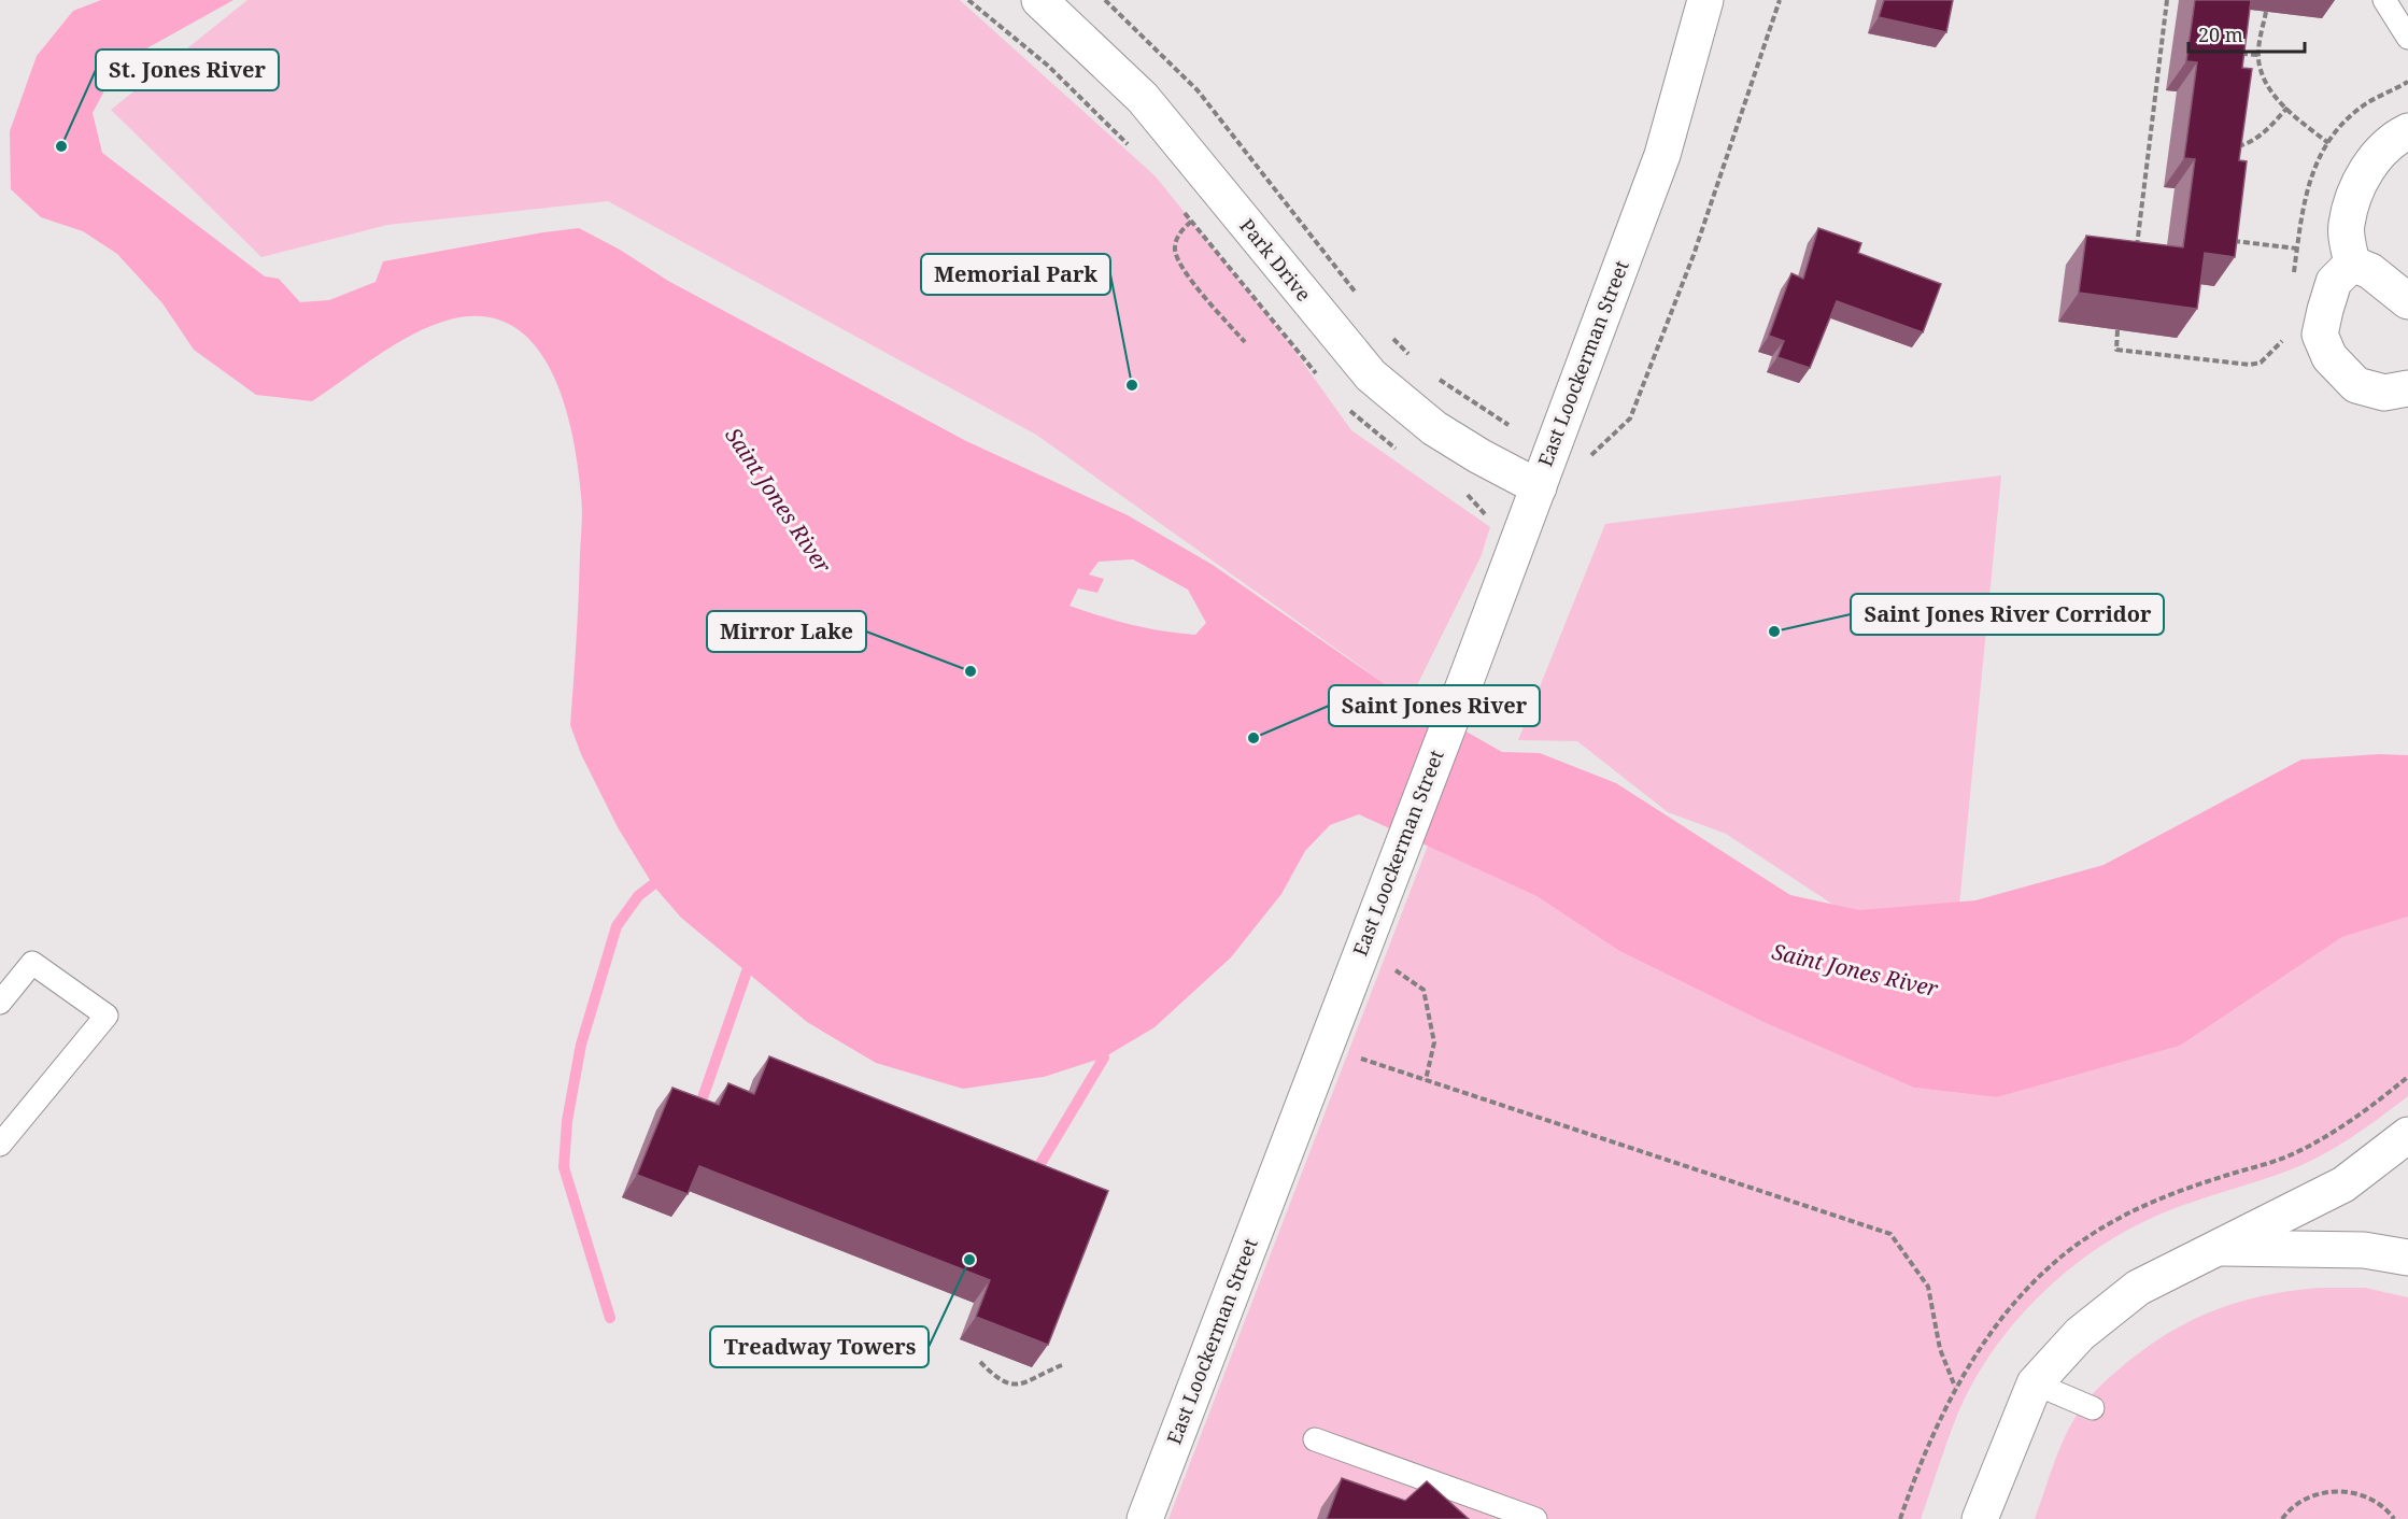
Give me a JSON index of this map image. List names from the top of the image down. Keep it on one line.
{"streets":{"street":["Park Drive","East Loockerman Street"]},"crossings":[["Park Drive","East Loockerman Street"]],"water":["Saint Jones River"],"places":["St. Jones River","Memorial Park","Saint Jones River Corridor","Mirror Lake","Saint Jones River","Treadway Towers"],"scale_bar":"20 m"}
